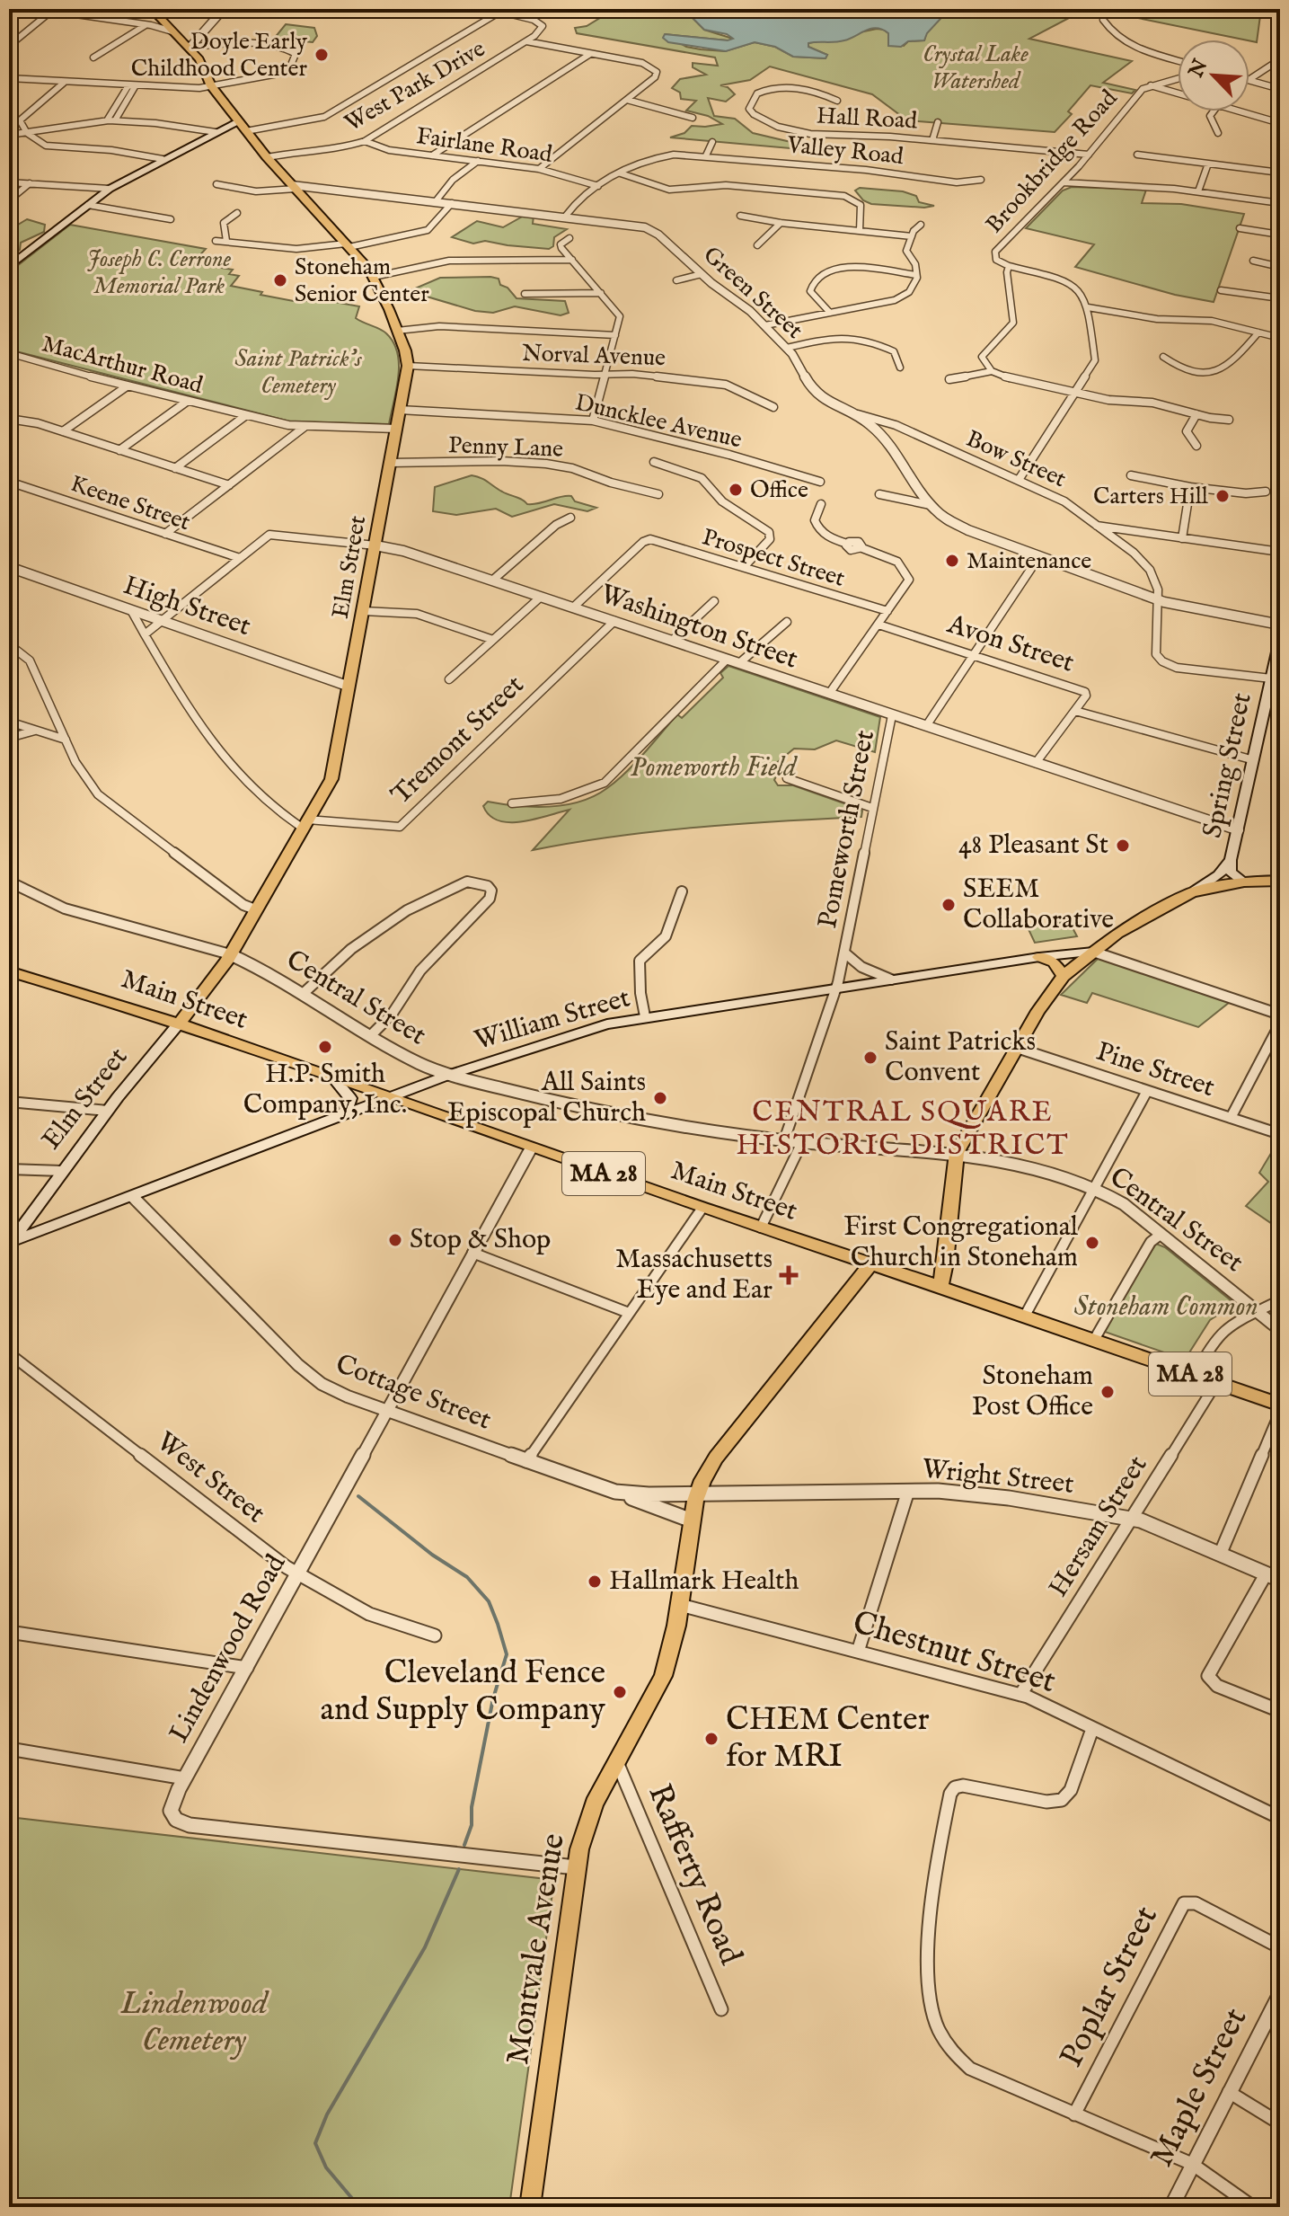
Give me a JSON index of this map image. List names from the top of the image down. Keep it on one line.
{"streets":{"main road":["Elm Street","Spring Street","Main Street","William Street","MA 28","Montvale Avenue"],"street":["West Park Drive","Hall Road","Fairlane Road","Valley Road","Brookbridge Road","Green Street","Norval Avenue","MacArthur Road","Duncklee Avenue","Penny Lane","Bow Street","Keene Street","Prospect Street","High Street","Washington Street","Avon Street","Tremont Street","Pomeworth Street","Central Street","Pine Street","Cottage Street","Wright Street","West Street","Hersam Street","Lindenwood Road","Chestnut Street","Rafferty Road","Poplar Street","Maple Street"]},"crossings":[["West Park Drive","Fairlane Road"],["West Park Drive","Elm Street"],["Hall Road","Brookbridge Road"],["Fairlane Road","Valley Road"],["Valley Road","Green Street"],["Green Street","Bow Street"],["Green Street","Elm Street"],["Norval Avenue","Elm Street"],["MacArthur Road","Elm Street"],["Duncklee Avenue","Elm Street"],["Penny Lane","Elm Street"],["Bow Street","Spring Street"],["Keene Street","Washington Street"],["Prospect Street","Washington Street"],["Elm Street","High Street"],["Elm Street","Washington Street"],["Elm Street","Tremont Street"],["Elm Street","Central Street"],["Elm Street","Main Street"],["Elm Street","William Street"],["High Street","Washington Street"],["Washington Street","Avon Street"],["Washington Street","Tremont Street"],["Washington Street","Spring Street"],["Washington Street","Pomeworth Street"],["Pomeworth Street","Central Street"],["Pomeworth Street","William Street"],["Central Street","William Street"],["Main Street","William Street"],["Main Street","Hersam Street"],["Main Street","Lindenwood Road"],["Main Street","Montvale Avenue"],["William Street","Cottage Street"],["Cottage Street","Wright Street"],["Cottage Street","Lindenwood Road"],["Cottage Street","Montvale Avenue"],["Wright Street","Hersam Street"],["Wright Street","Montvale Avenue"],["West Street","Lindenwood Road"],["Hersam Street","Chestnut Street"],["Lindenwood Road","Montvale Avenue"],["Chestnut Street","Montvale Avenue"],["Rafferty Road","Montvale Avenue"]],"districts":["CENTRAL SQUARE HISTORIC DISTRICT"],"parks":["Crystal Lake Watershed","Joseph C. Cerrone Memorial Park","Saint Patrick's Cemetery","Pomeworth Field","Stoneham Common","Lindenwood Cemetery"],"places":{"other":["Doyle Early Childhood Center","Stoneham Senior Center","Office","Carters Hill","Maintenance","48 Pleasant St","SEEM Collaborative","H.P. Smith Company, Inc.","Saint Patricks Convent","All Saints Episcopal Church","Stop & Shop","First Congregational Church in Stoneham","Stoneham Post Office","Hallmark Health","Cleveland Fence and Supply Company","CHEM Center for MRI"],"health":["Massachusetts Eye and Ear"]},"north":"top left"}
